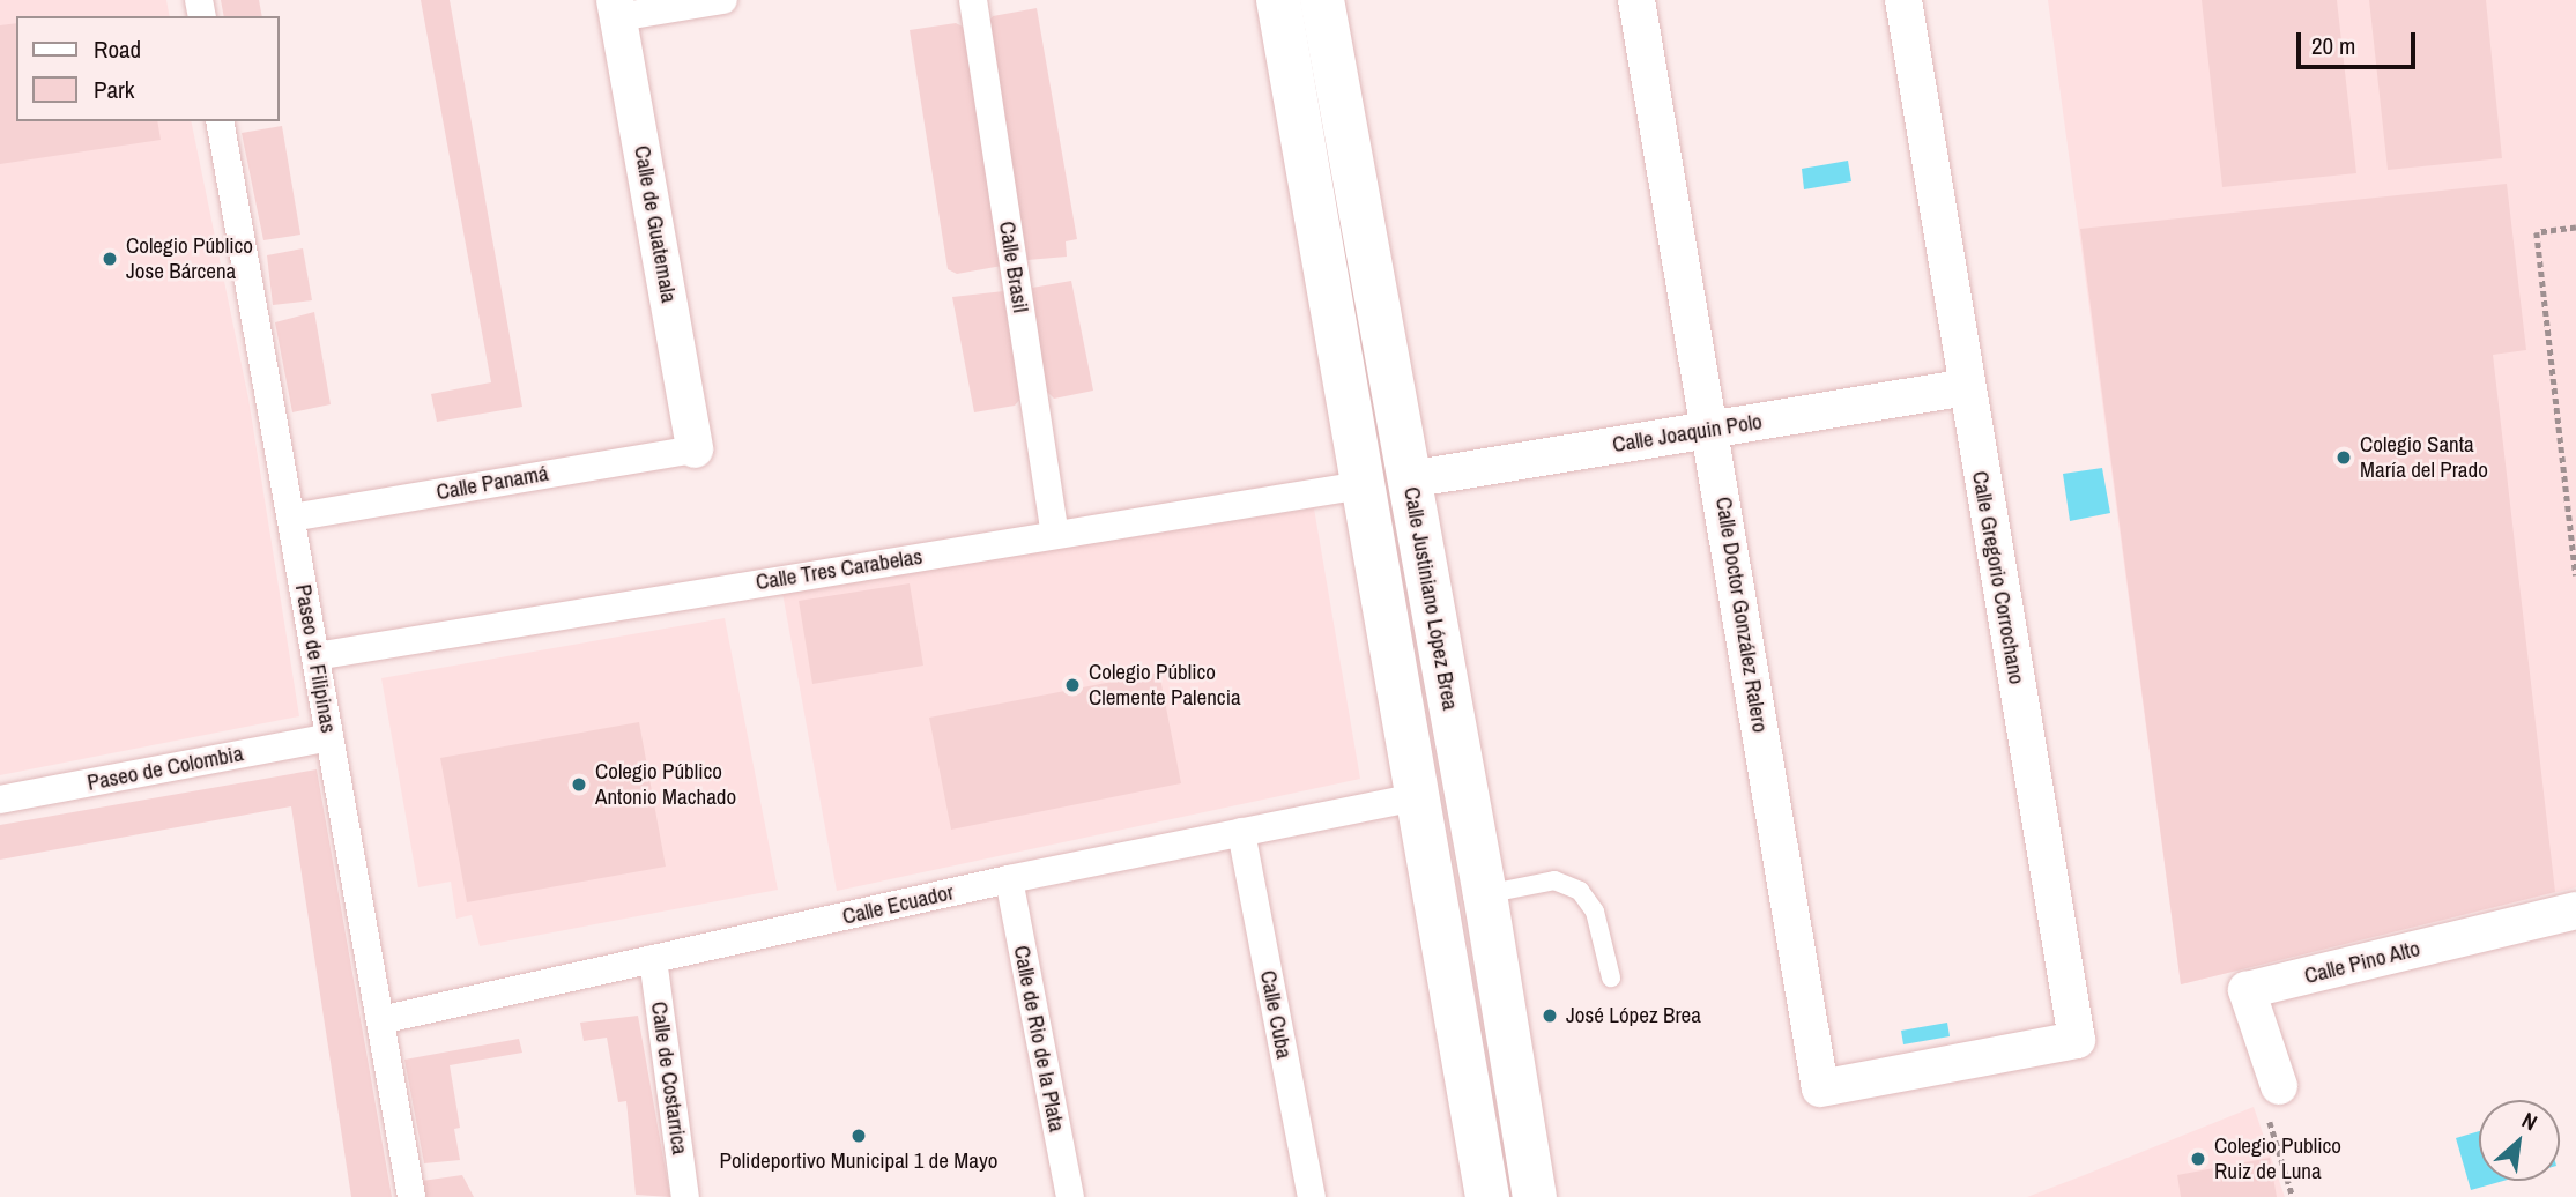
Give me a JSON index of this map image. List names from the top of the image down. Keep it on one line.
{"streets":{"street":["Calle de Guatemala","Calle Brasil","Calle Joaquin Polo","Calle Panamá","Calle Tres Carabelas","Calle Gregorio Corrochano","Calle Justiniano López Brea","Calle Doctor González Ralero","Paseo de Filipinas","Paseo de Colombia","Calle Ecuador","Calle Pino Alto","Calle Cuba","Calle de Rio de la Plata","Calle de Costarrica"]},"crossings":[["Calle de Guatemala","Calle Panamá"],["Calle Brasil","Calle Tres Carabelas"],["Calle Joaquin Polo","Calle Gregorio Corrochano"],["Calle Joaquin Polo","Calle Justiniano López Brea"],["Calle Joaquin Polo","Calle Doctor González Ralero"],["Calle Panamá","Paseo de Filipinas"],["Calle Tres Carabelas","Paseo de Filipinas"],["Calle Gregorio Corrochano","Calle Doctor González Ralero"],["Paseo de Filipinas","Paseo de Colombia"],["Paseo de Filipinas","Calle Ecuador"],["Calle Ecuador","Calle Cuba"],["Calle Ecuador","Calle de Rio de la Plata"],["Calle Ecuador","Calle de Costarrica"]],"places":["Colegio Público Jose Bárcena","Colegio Santa María del Prado","Colegio Público Clemente Palencia","Colegio Público Antonio Machado","José López Brea","Polideportivo Municipal 1 de Mayo","Colegio Publico Ruiz de Luna"],"legend":["Road","Park"],"scale_bar":"20 m","north":"top right"}
